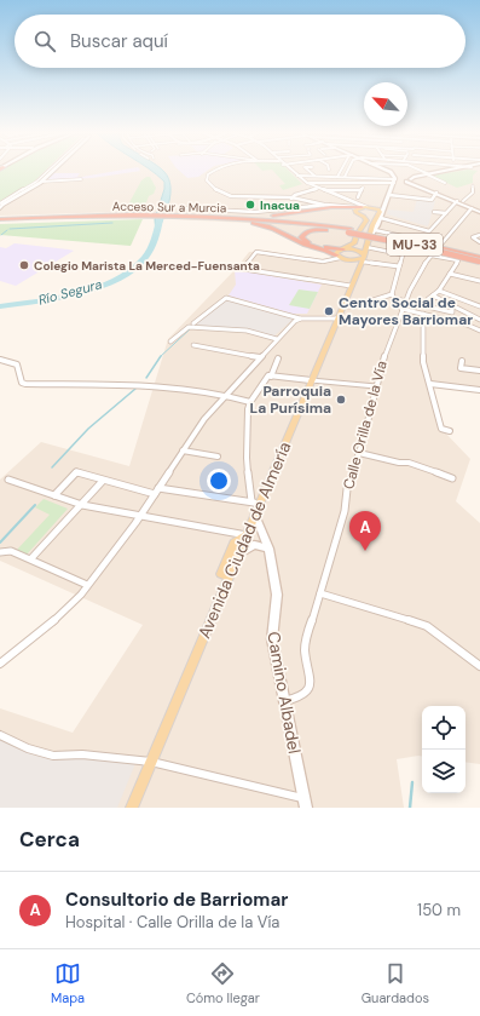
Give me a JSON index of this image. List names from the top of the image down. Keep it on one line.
{"streets":{"highway":["Acceso Sur a Murcia","MU-33"],"main road":["Avenida Ciudad de Almería","Camino Albadel"],"street":["Calle Orilla de la Vía"]},"crossings":[["Calle Orilla de la Vía","Camino Albadel"],["Avenida Ciudad de Almería","Camino Albadel"]],"water":["Río Segura"],"places":["Inacua","Colegio Marista La Merced-Fuensanta","Centro Social de Mayores Barriomar","Parroquia La Purísima"],"north":"top left","page":{"search":"Buscar aquí","pins":"A","heading":"Cerca","list":[{"mark":"A","name":"Consultorio de Barriomar","note":"Hospital · Calle Orilla de la Vía","value":"150 m"}],"nav":["Mapa","Cómo llegar","Guardados"]}}
